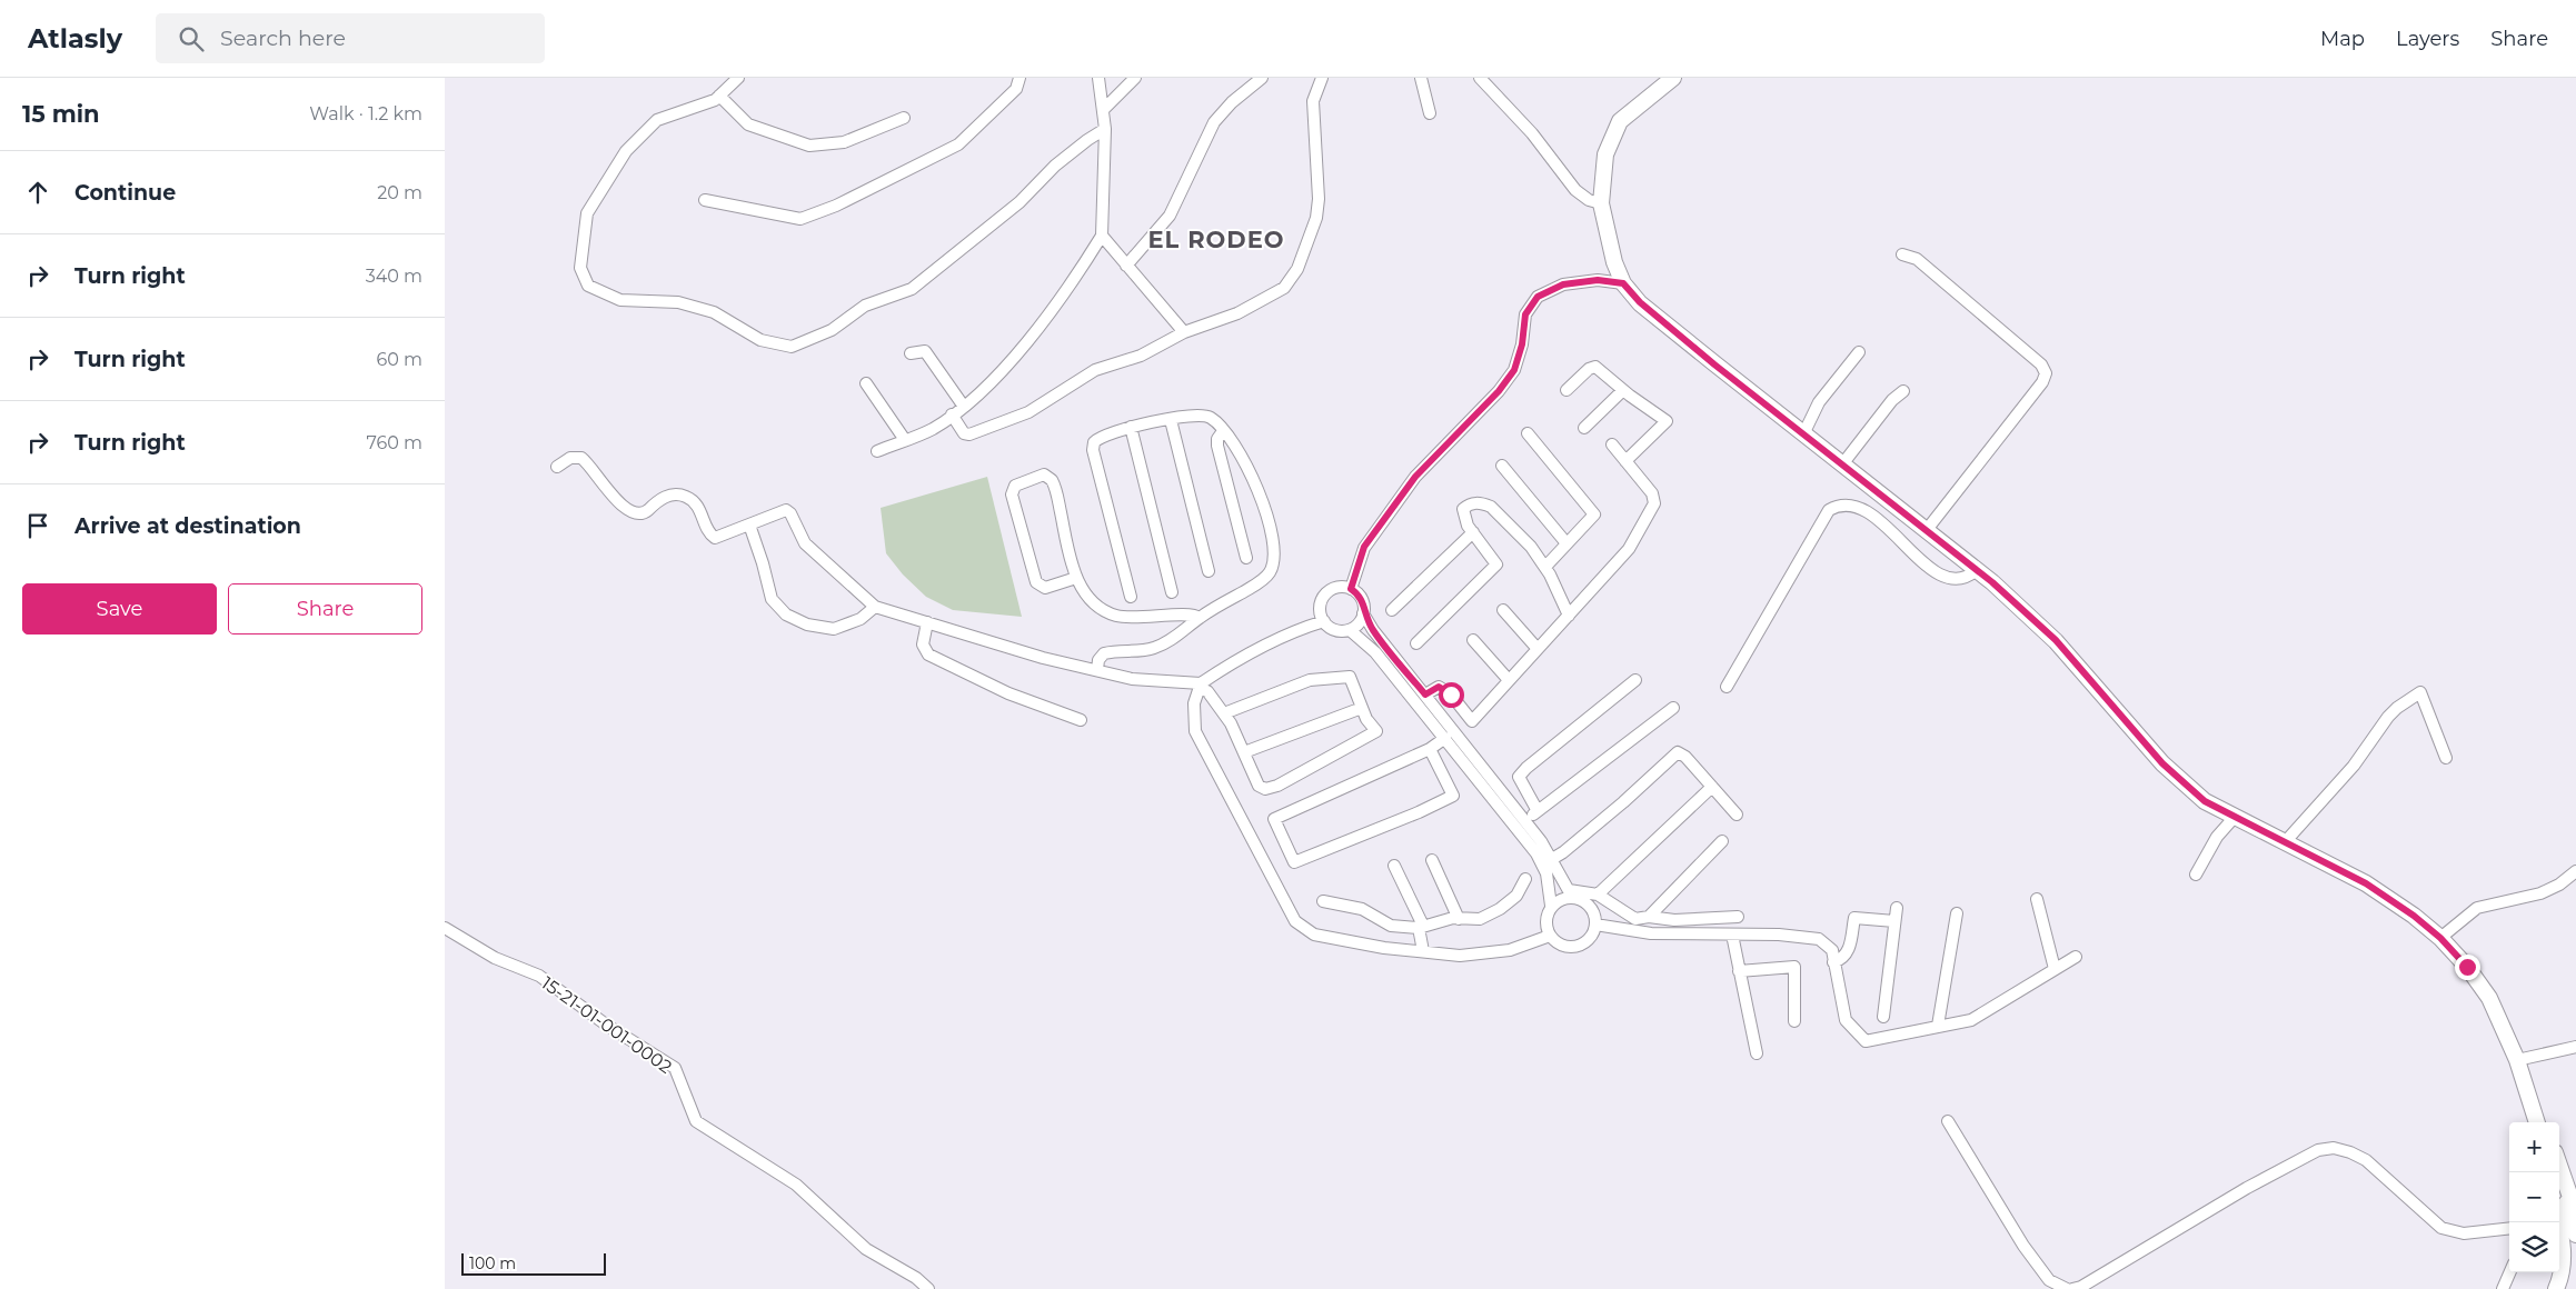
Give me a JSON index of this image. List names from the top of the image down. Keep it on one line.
{"streets":{"street":["15-21-01-001-0002"]},"districts":["EL RODEO"],"scale_bar":"100 m","page":{"header":"Atlasly","search":"Search here","nav":["Map","Layers","Share"],"heading":["15 min","Walk · 1.2 km"],"list":[["Continue","20 m"],["Turn right","340 m"],["Turn right","60 m"],["Turn right","760 m"],"Arrive at destination"],"buttons":["Save","Share"],"map_buttons":["+","−"],"scale":"100 m"}}
